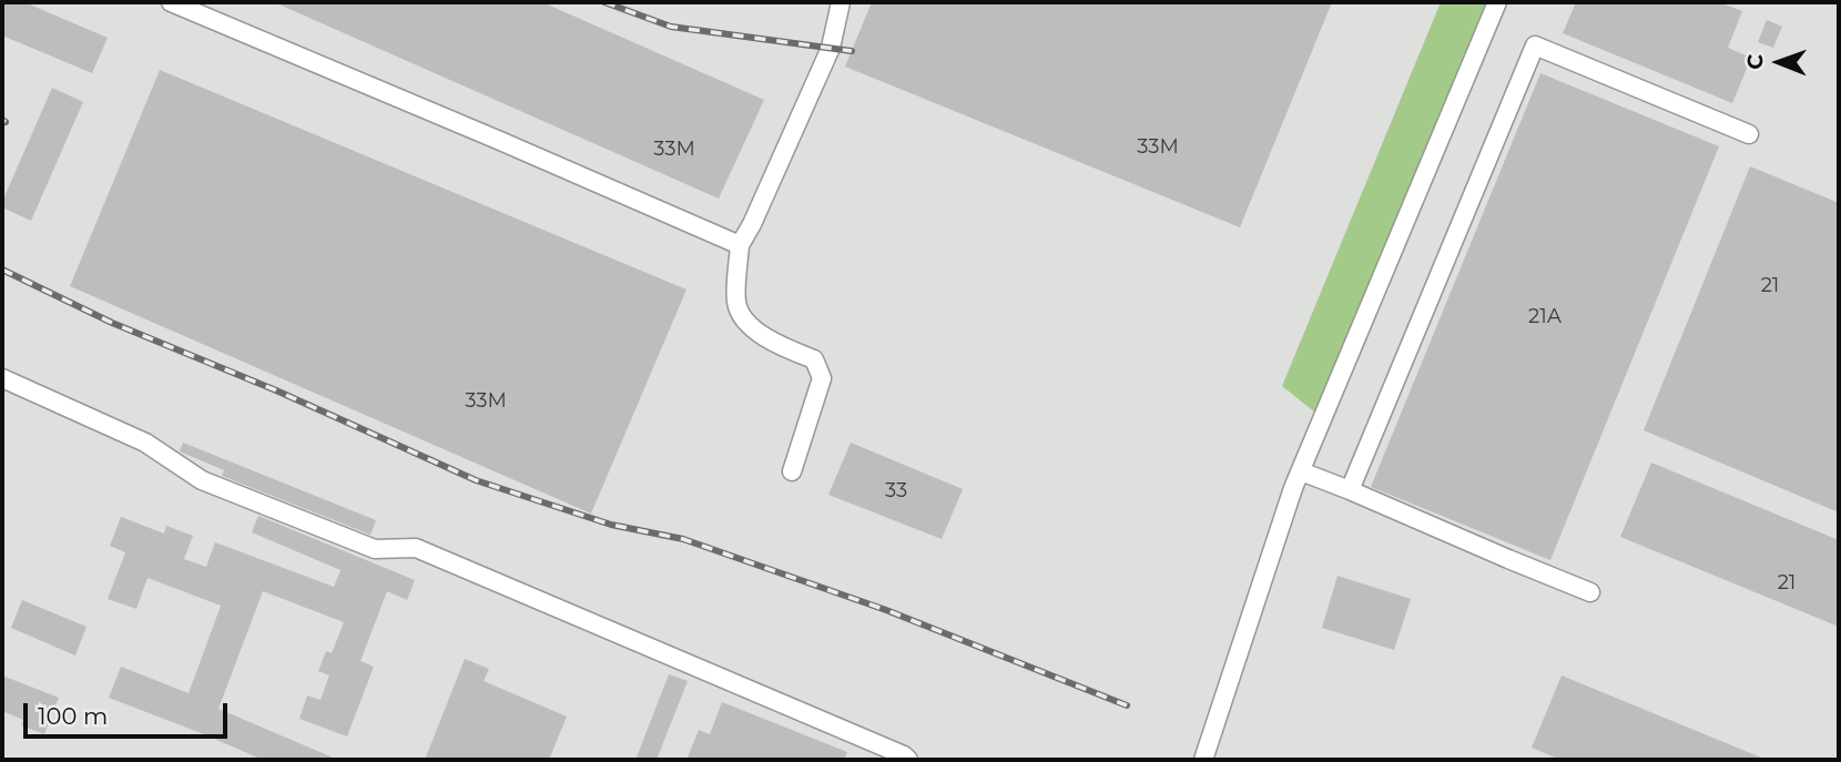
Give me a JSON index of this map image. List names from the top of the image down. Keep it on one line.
{"house_numbers":["33М","33М","21","21А","33М","33","21"],"scale_bar":"100 m","north":"left"}
